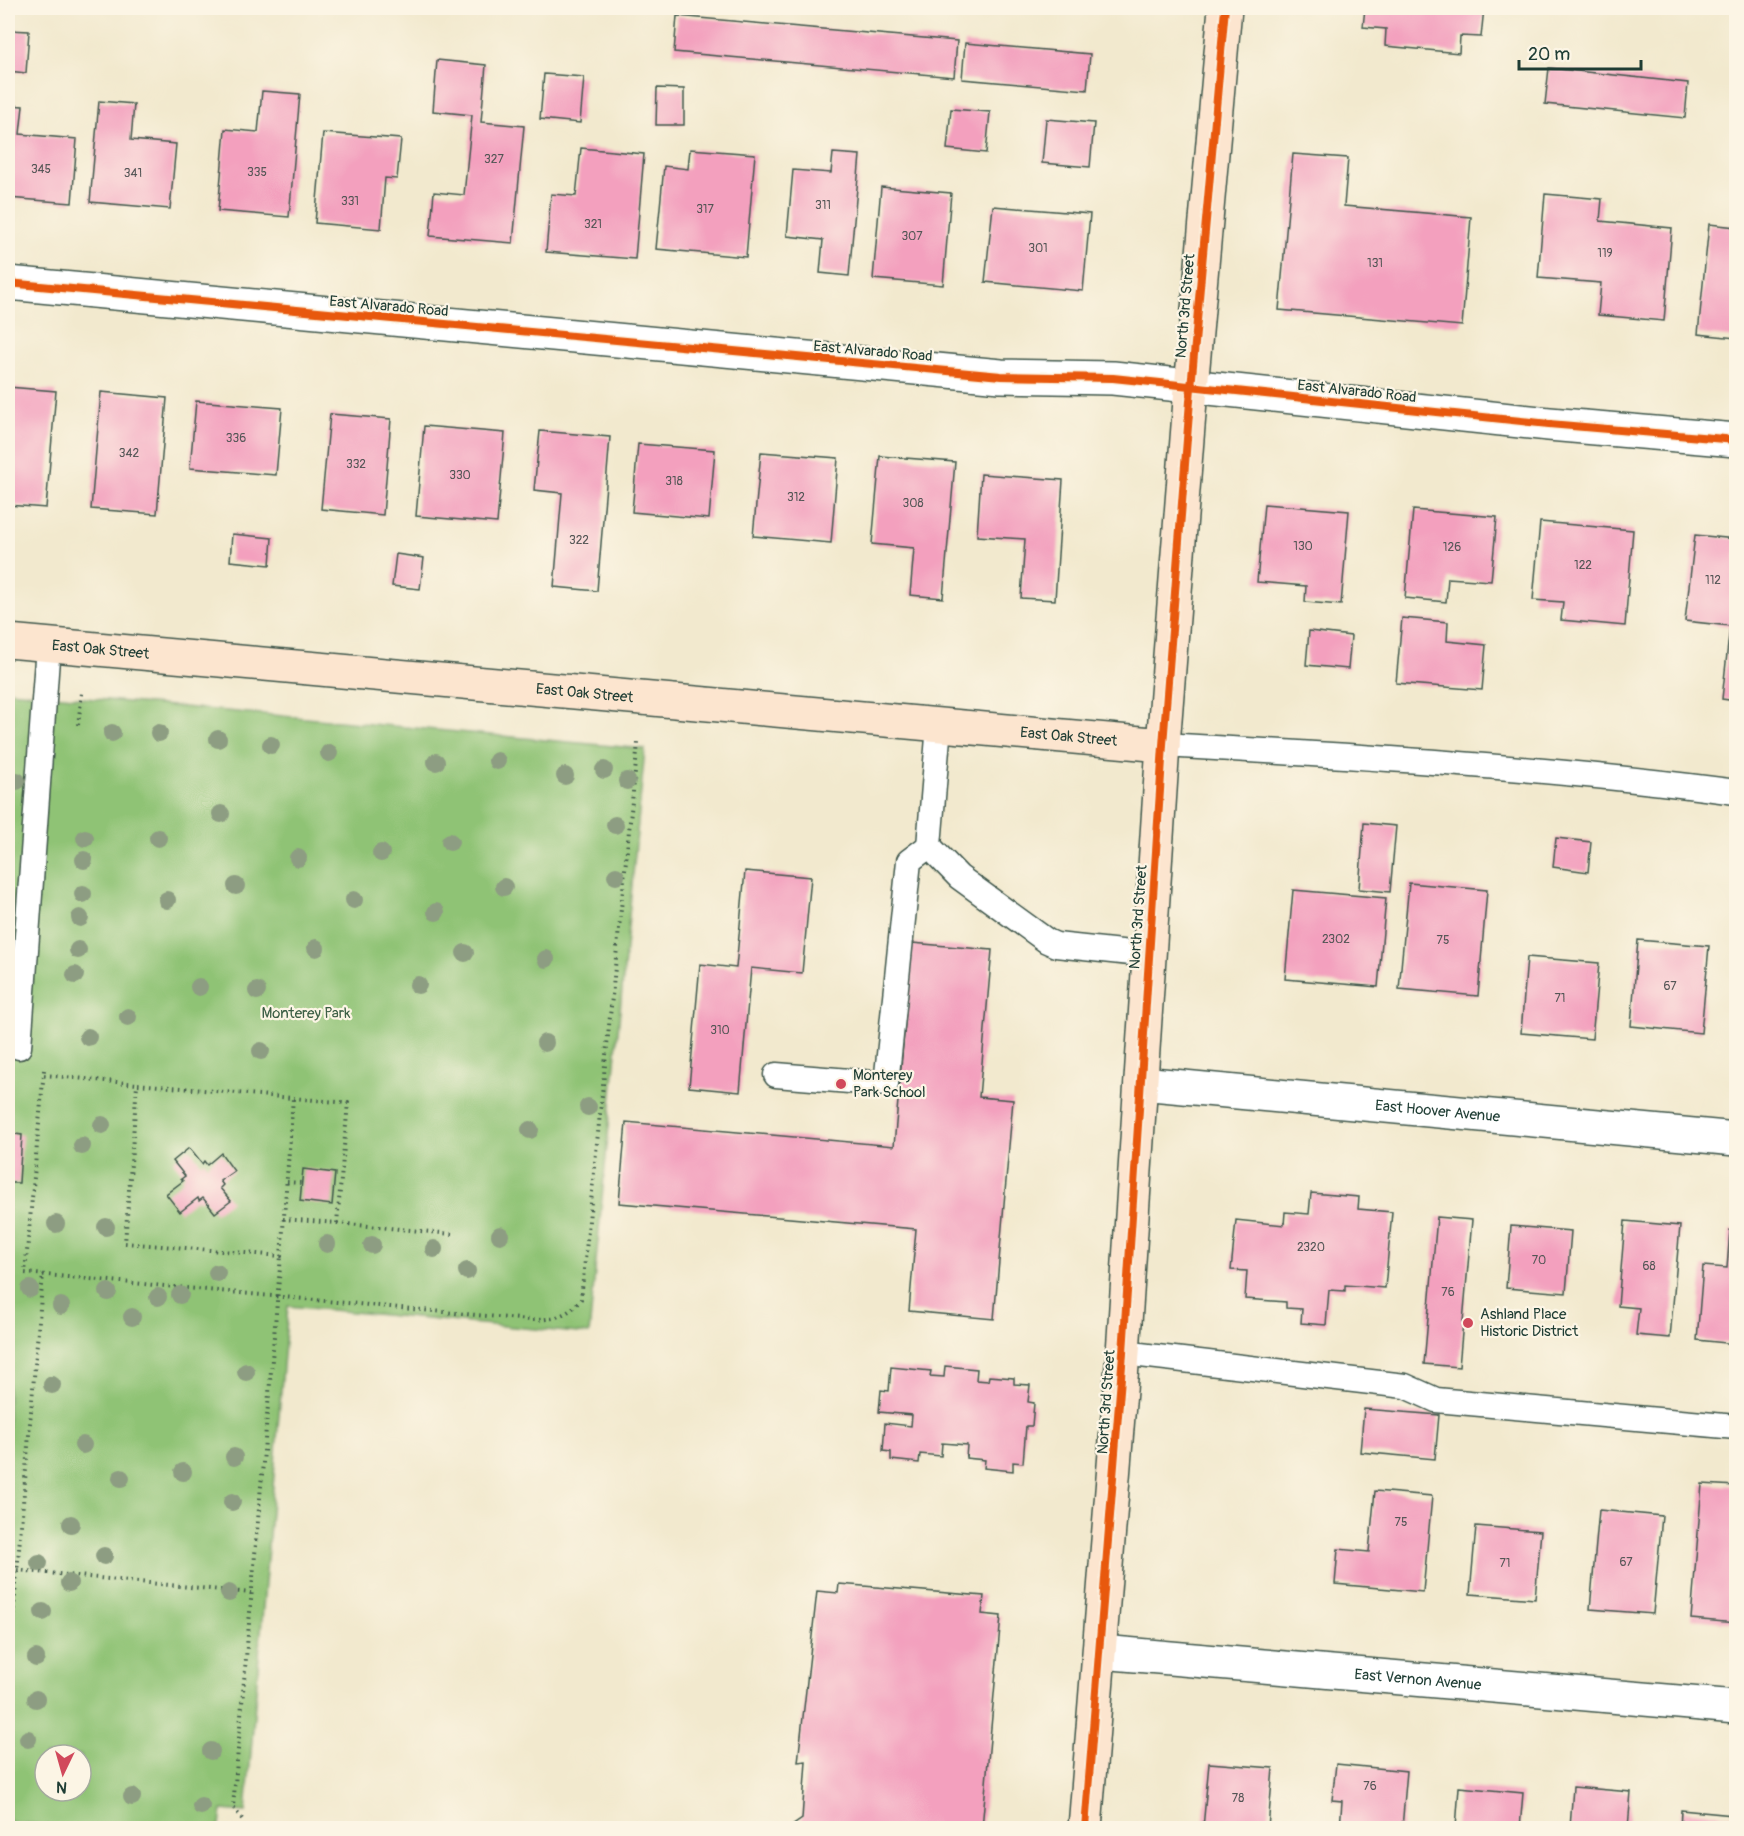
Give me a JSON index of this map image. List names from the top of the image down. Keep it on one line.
{"streets":{"street":["East Alvarado Road","North 3rd Street","East Oak Street","East Hoover Avenue","East Vernon Avenue"]},"crossings":[["East Alvarado Road","North 3rd Street"],["North 3rd Street","East Oak Street"],["North 3rd Street","East Hoover Avenue"],["North 3rd Street","East Vernon Avenue"]],"parks":["Monterey Park"],"places":["Monterey Park School","Ashland Place Historic District"],"house_numbers":["327","345","335","341","331","311","317","321","307","301","119","131","336","342","332","330","318","312","308","322","130","126","122","112","2302","75","67","71","310","2320","70","68","76","75","67","71","76","78"],"scale_bar":"20 m","north":"bottom"}
